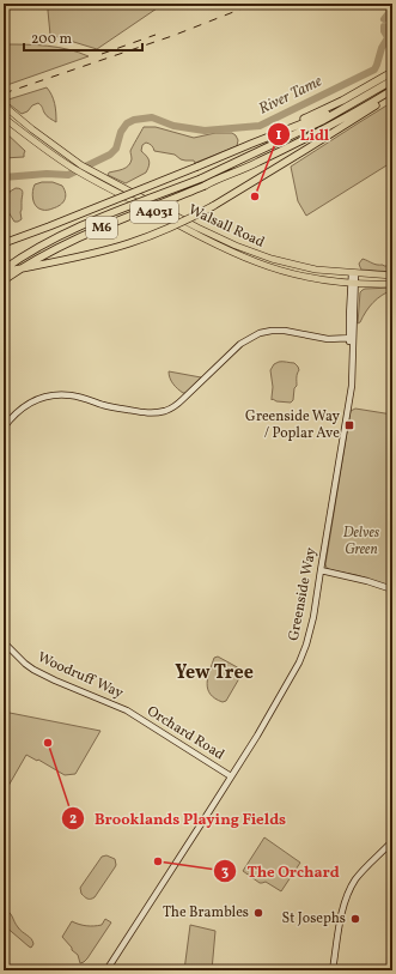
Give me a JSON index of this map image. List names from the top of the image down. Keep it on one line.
{"streets":{"highway":["M6"],"main road":["A4031","Walsall Road"],"street":["Greenside Way","Woodruff Way","Orchard Road"]},"crossings":[["A4031","Walsall Road"],["A4031","Greenside Way"],["Walsall Road","Greenside Way"],["Greenside Way","Orchard Road"],["Woodruff Way","Orchard Road"]],"districts":["Yew Tree"],"water":["River Tame"],"parks":["Delves Green"],"places":{"other":["Lidl","Brooklands Playing Fields","The Orchard","The Brambles","St Josephs"],"transit":["Greenside Way / Poplar Ave"]},"scale_bar":"200 m"}
